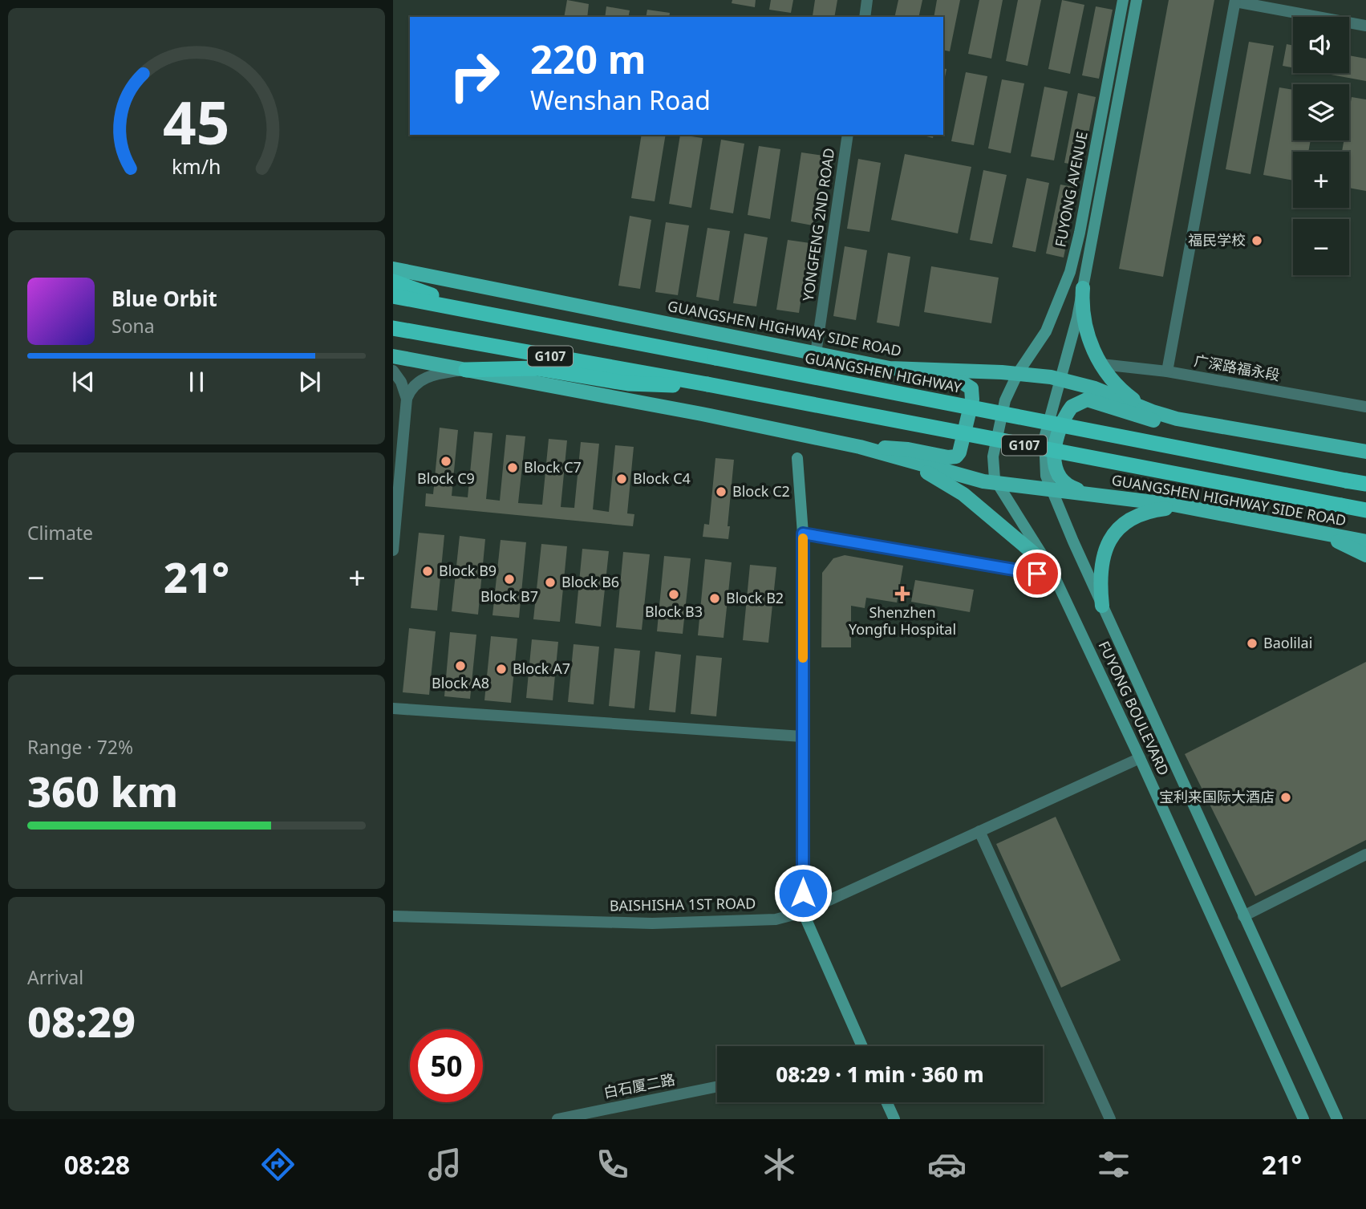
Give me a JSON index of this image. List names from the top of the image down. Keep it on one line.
{"streets":{"highway":["G107","GUANGSHEN HIGHWAY"],"main road":["FUYONG AVENUE","GUANGSHEN HIGHWAY SIDE ROAD","FUYONG BOULEVARD"],"street":["YONGFENG 2ND ROAD","广深路福永段","BAISHISHA 1ST ROAD","白石厦二路"]},"crossings":[["FUYONG AVENUE","GUANGSHEN HIGHWAY SIDE ROAD"],["FUYONG AVENUE","FUYONG BOULEVARD"],["YONGFENG 2ND ROAD","GUANGSHEN HIGHWAY SIDE ROAD"],["GUANGSHEN HIGHWAY SIDE ROAD","FUYONG BOULEVARD"],["FUYONG BOULEVARD","BAISHISHA 1ST ROAD"]],"places":{"other":["福民学校","Block C9","Block C7","Block C4","Block C2","Block B9","Block B7","Block B6","Block B3","Block B2","Baolilai","Block A8","Block A7","宝利来国际大酒店"],"health":["Shenzhen Yongfu Hospital"]},"page":{"map_buttons":["+","−"],"turn":["220 m","Wenshan Road"],"song":["Blue Orbit","Sona"],"tile":["Climate",["Range · 72%","360 km"],["Arrival","08:29"]],"heat":["−","21°","+"],"limit":"50","trip":"08:29 · 1 min · 360 m","tabs":["08:28","21°"],"gauge":["45","km/h"]}}
